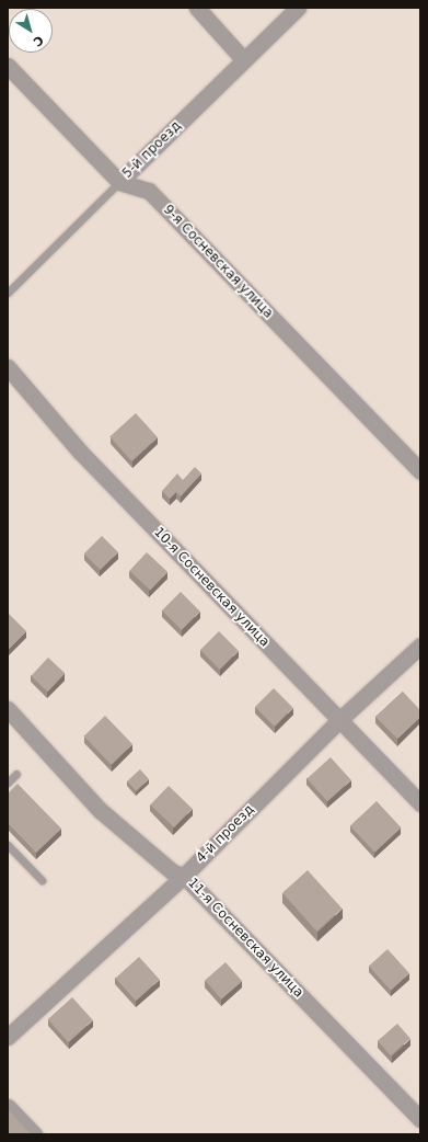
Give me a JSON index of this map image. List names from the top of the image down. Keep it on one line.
{"streets":{"street":["5-й проезд","9-я Сосневская улица","10-я Сосневская улица","4-й проезд","11-я Сосневская улица"]},"crossings":[["5-й проезд","9-я Сосневская улица"],["10-я Сосневская улица","4-й проезд"],["4-й проезд","11-я Сосневская улица"]],"north":"bottom right"}
